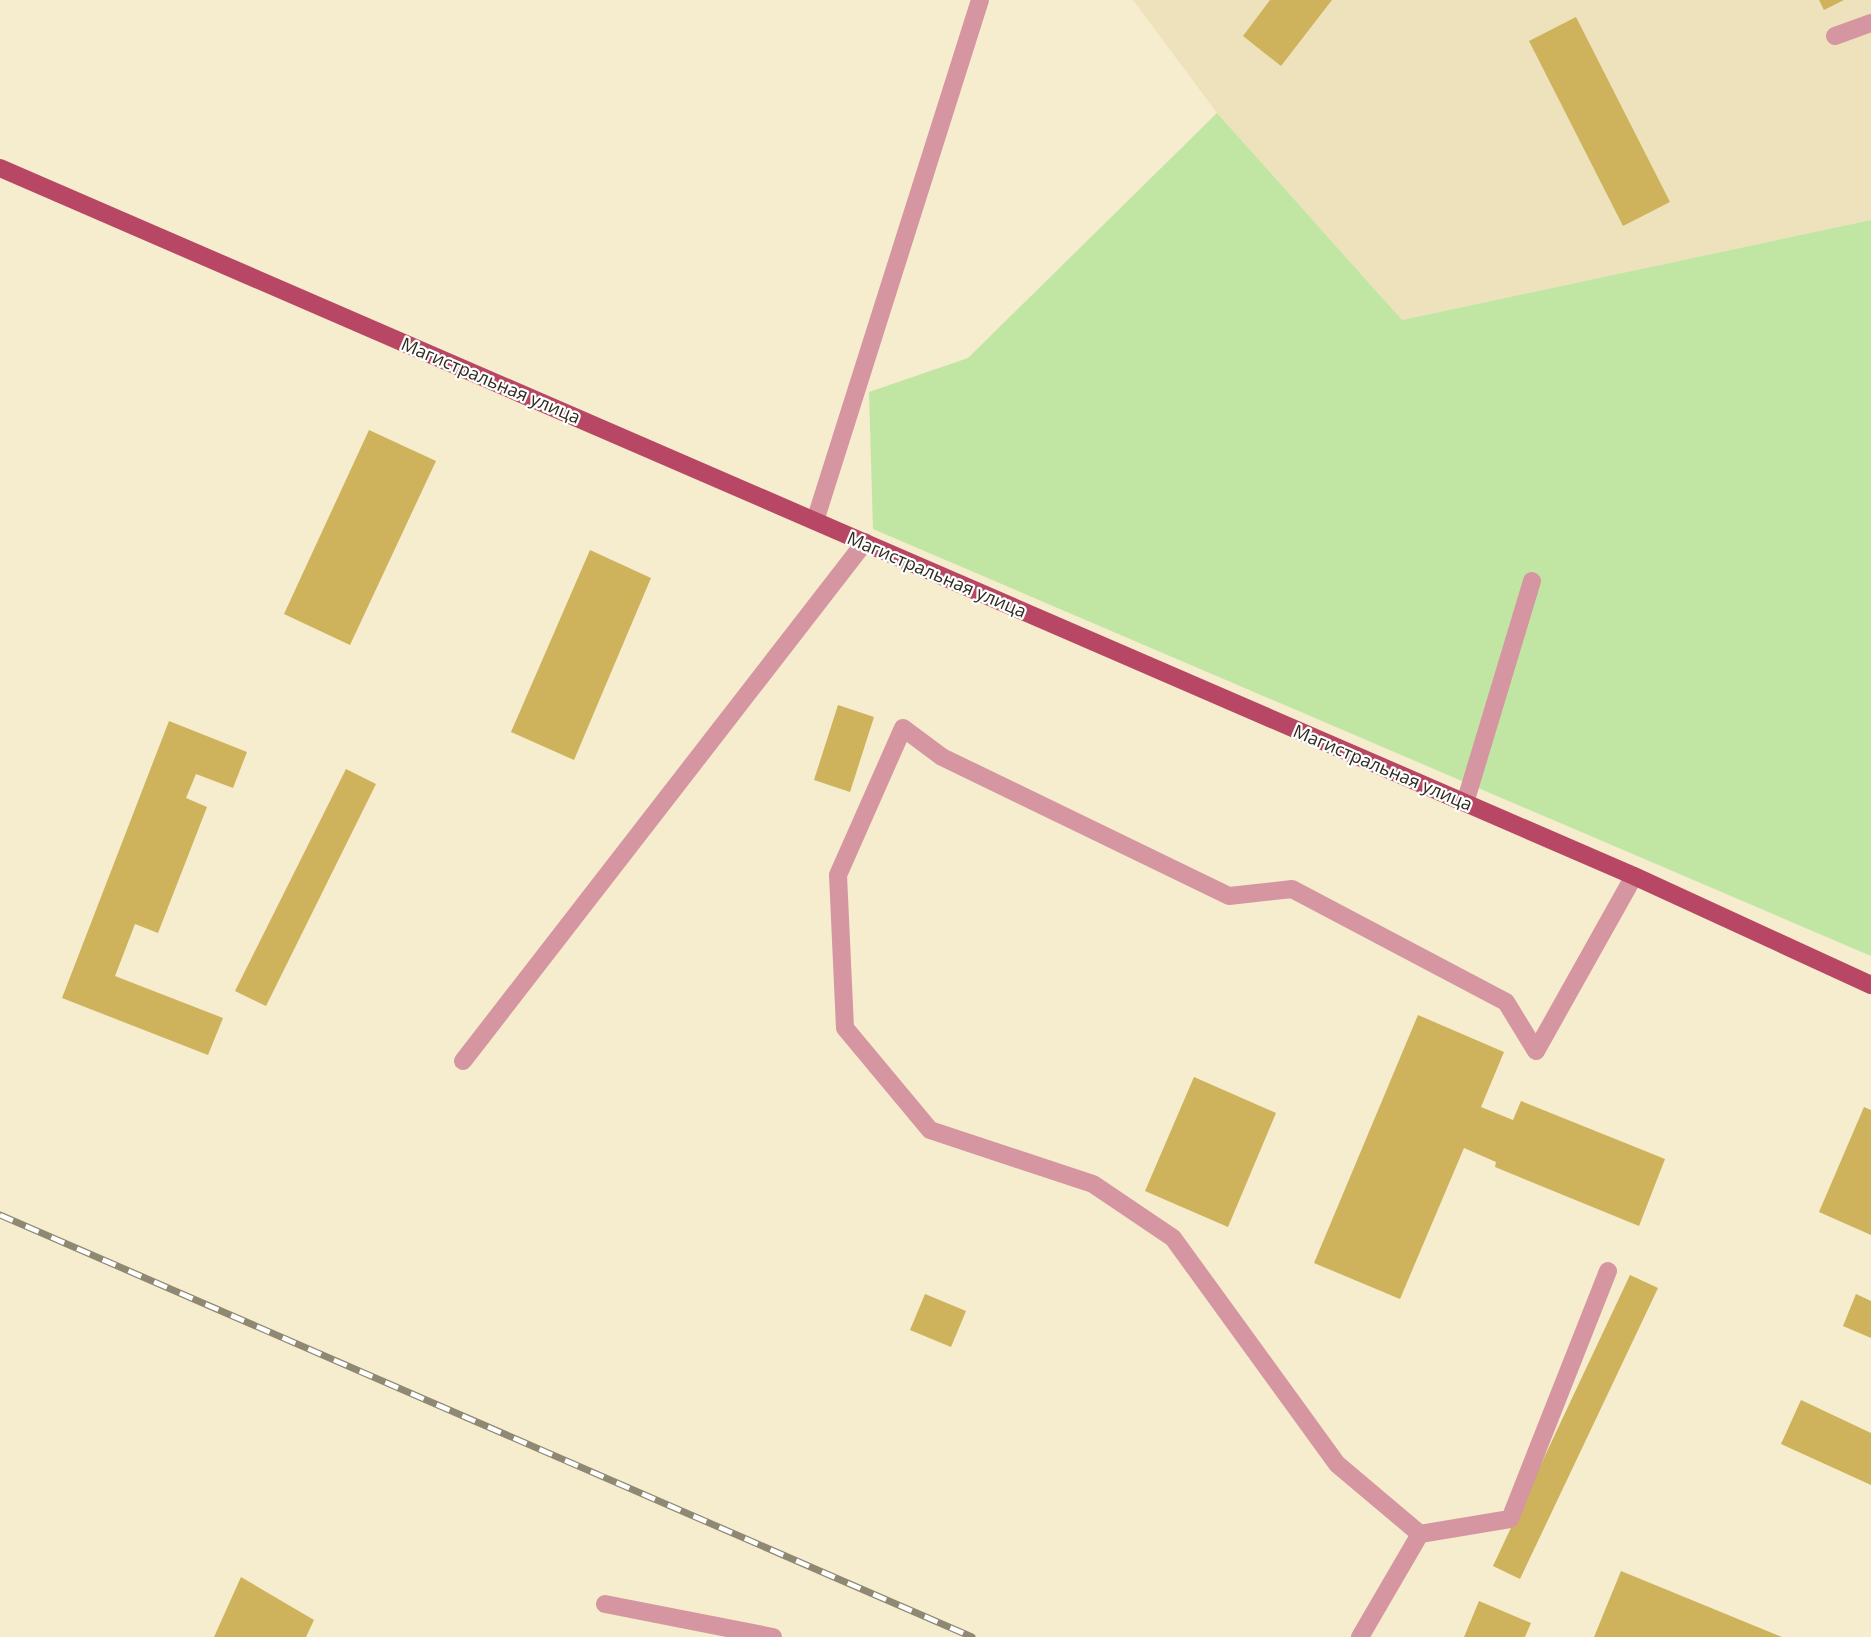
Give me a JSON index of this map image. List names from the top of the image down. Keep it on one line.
{"streets":{"main road":["Магистральная улица"]}}
